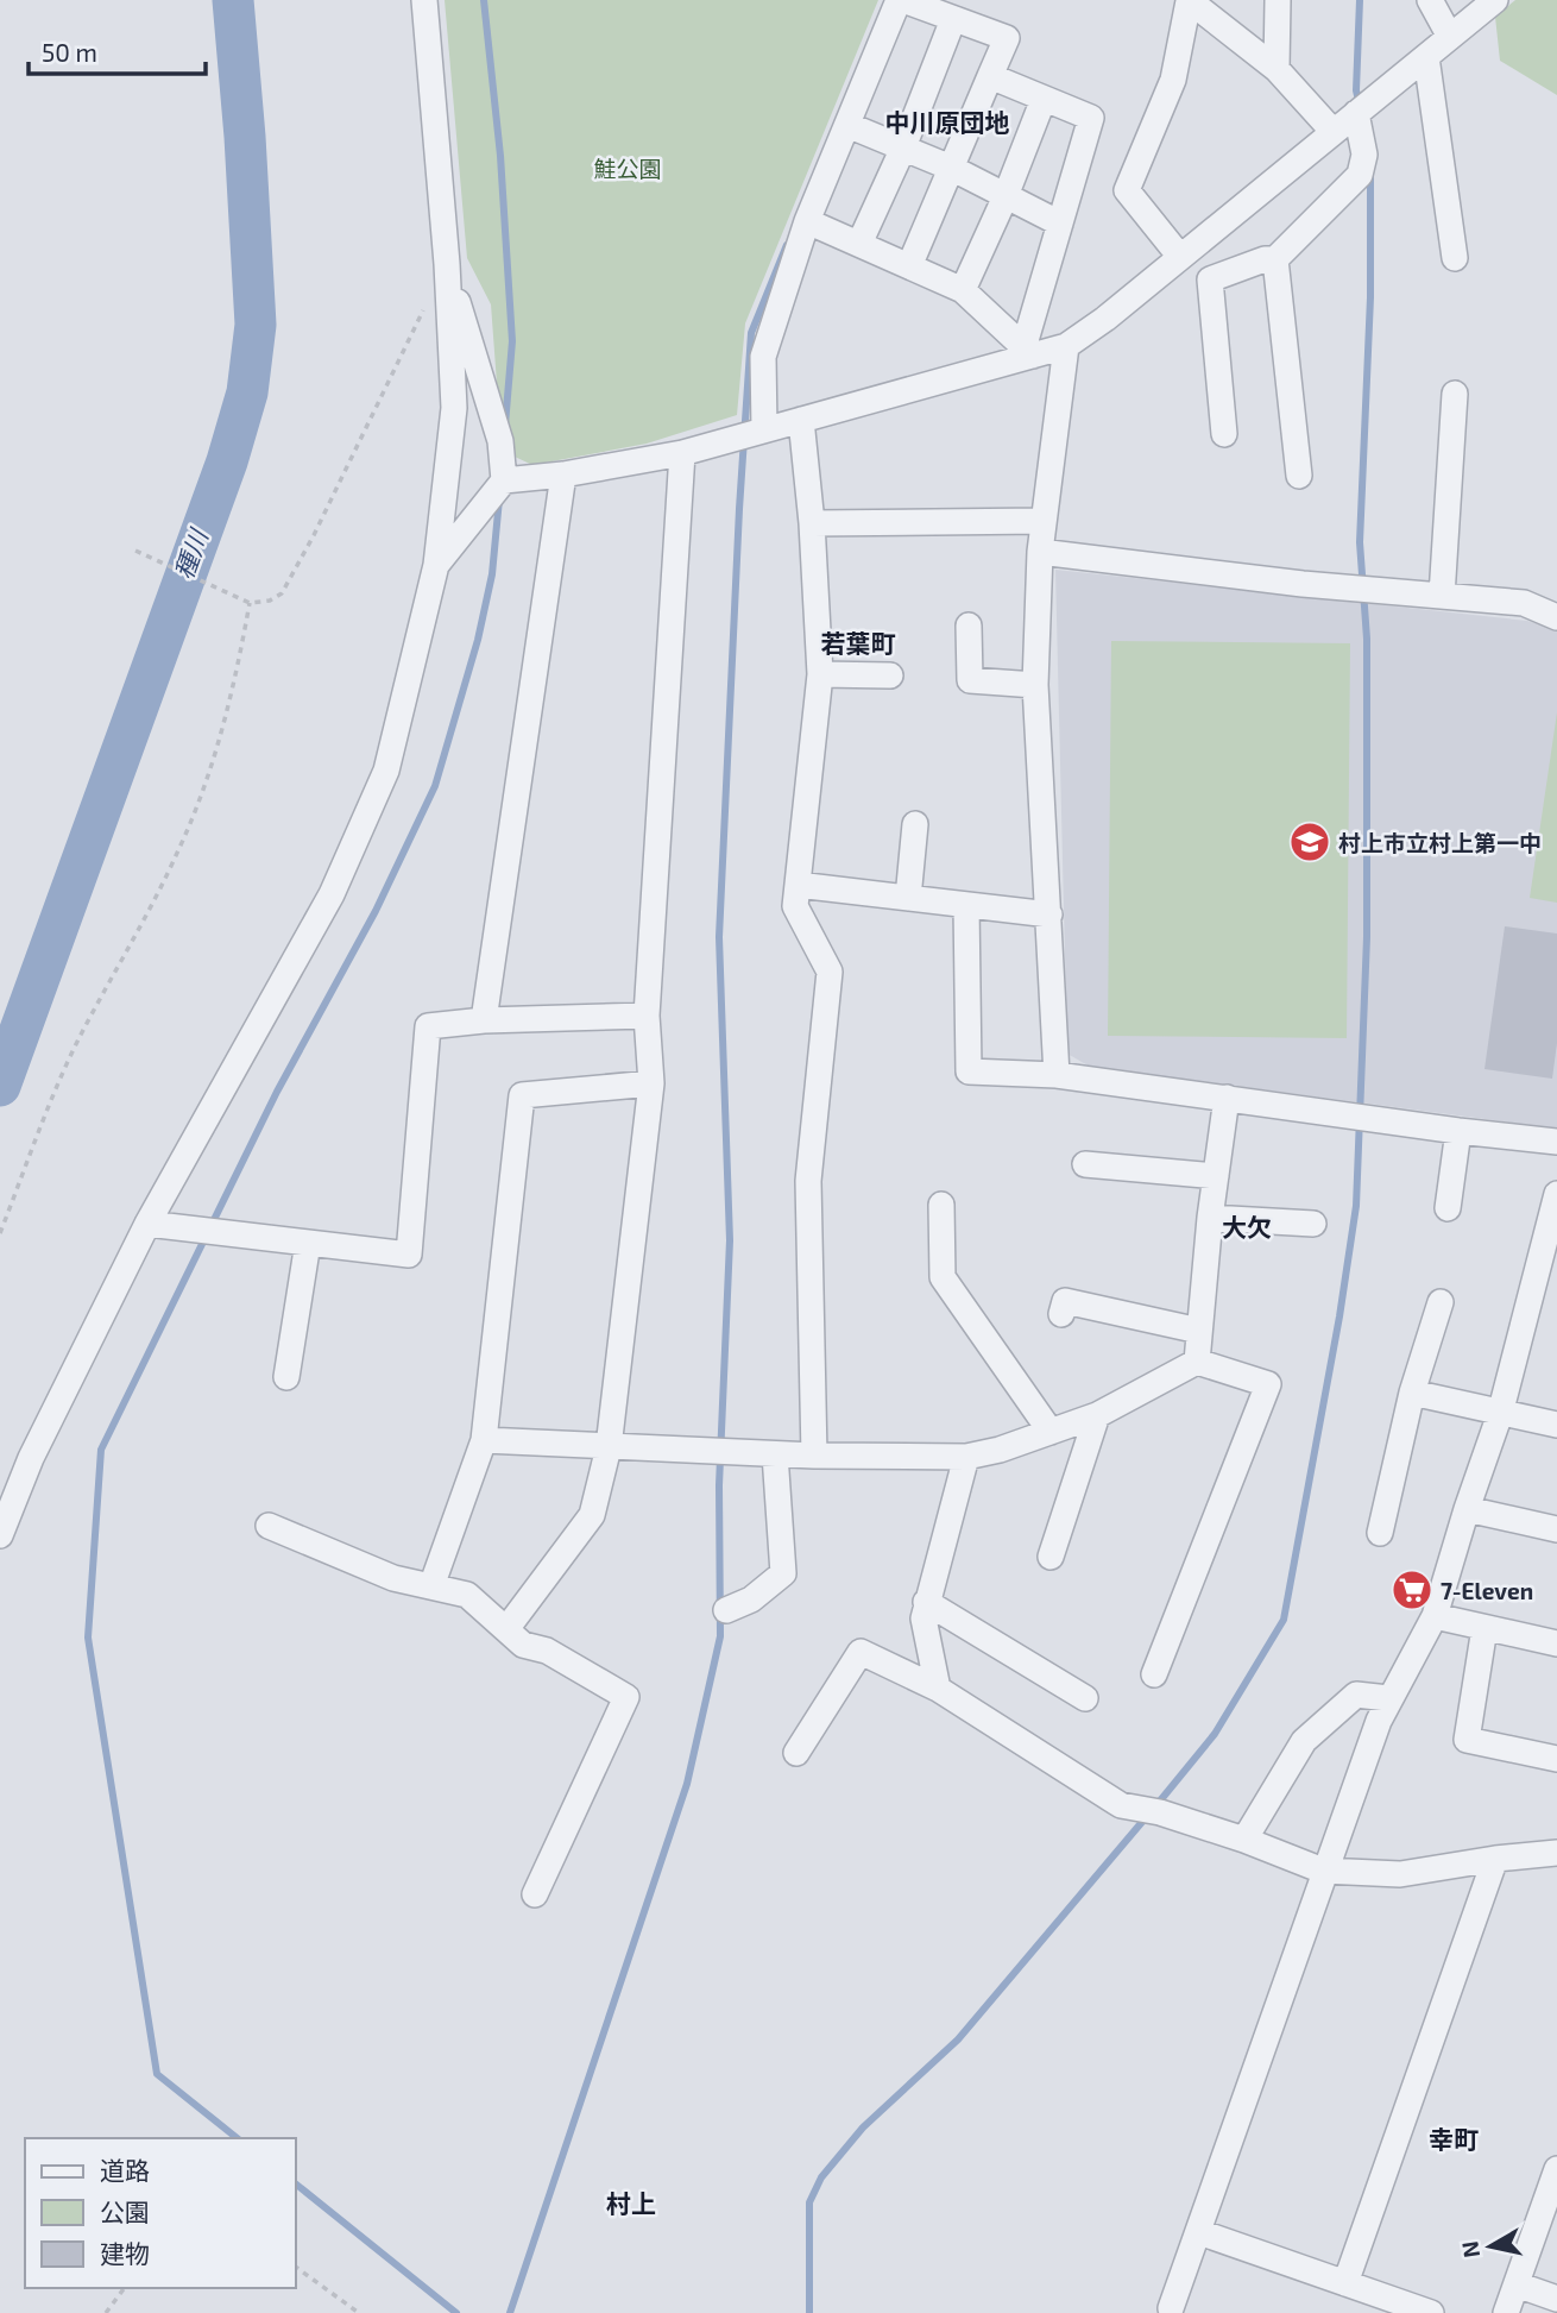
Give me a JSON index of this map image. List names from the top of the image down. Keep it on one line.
{"districts":["中川原団地","若葉町","大欠","幸町","村上"],"water":["種川"],"parks":["鮭公園"],"places":{"school or university":["村上市立村上第一中"],"supermarket":["7-Eleven"]},"legend":["道路","公園","建物"],"scale_bar":"50 m","north":"left"}
